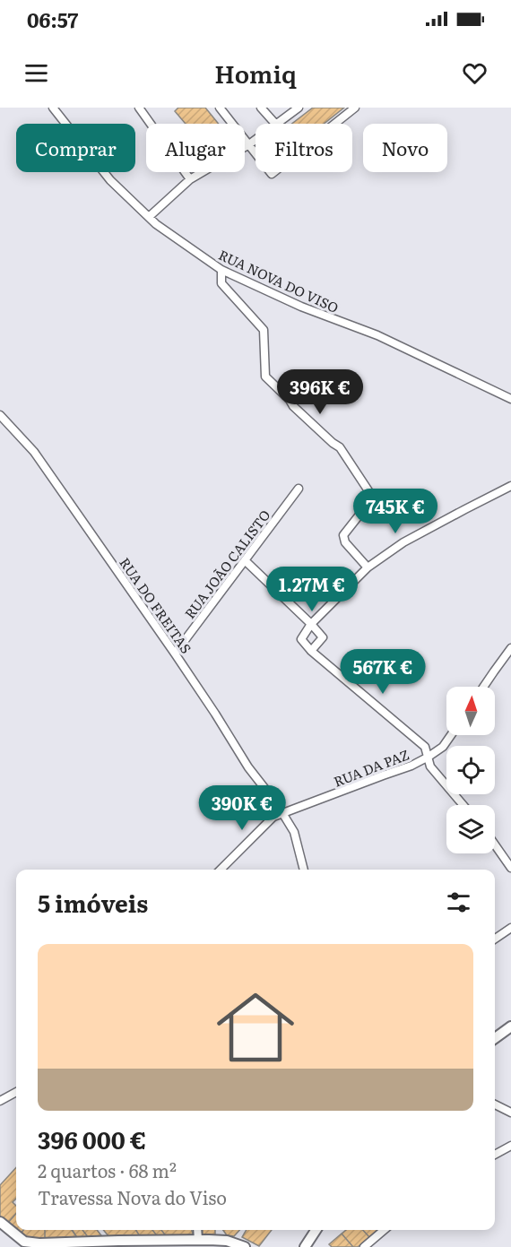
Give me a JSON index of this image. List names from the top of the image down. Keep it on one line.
{"streets":{"street":["RUA NOVA DO VISO","RUA JOÃO CALISTO","RUA DO FREITAS","RUA DA PAZ"]},"crossings":[["RUA JOÃO CALISTO","RUA DO FREITAS"],["RUA DO FREITAS","RUA DA PAZ"]],"north":"top","page":{"status":"06:57","header":"Homiq","chip":["Comprar","Alugar","Filtros","Novo"],"price":["396K €","745K €","1.27M €","567K €","390K €"],"heading":"5 imóveis","list":[{"name":"396 000 €","note":"2 quartos · 68 m² · Travessa Nova do Viso"}]}}
